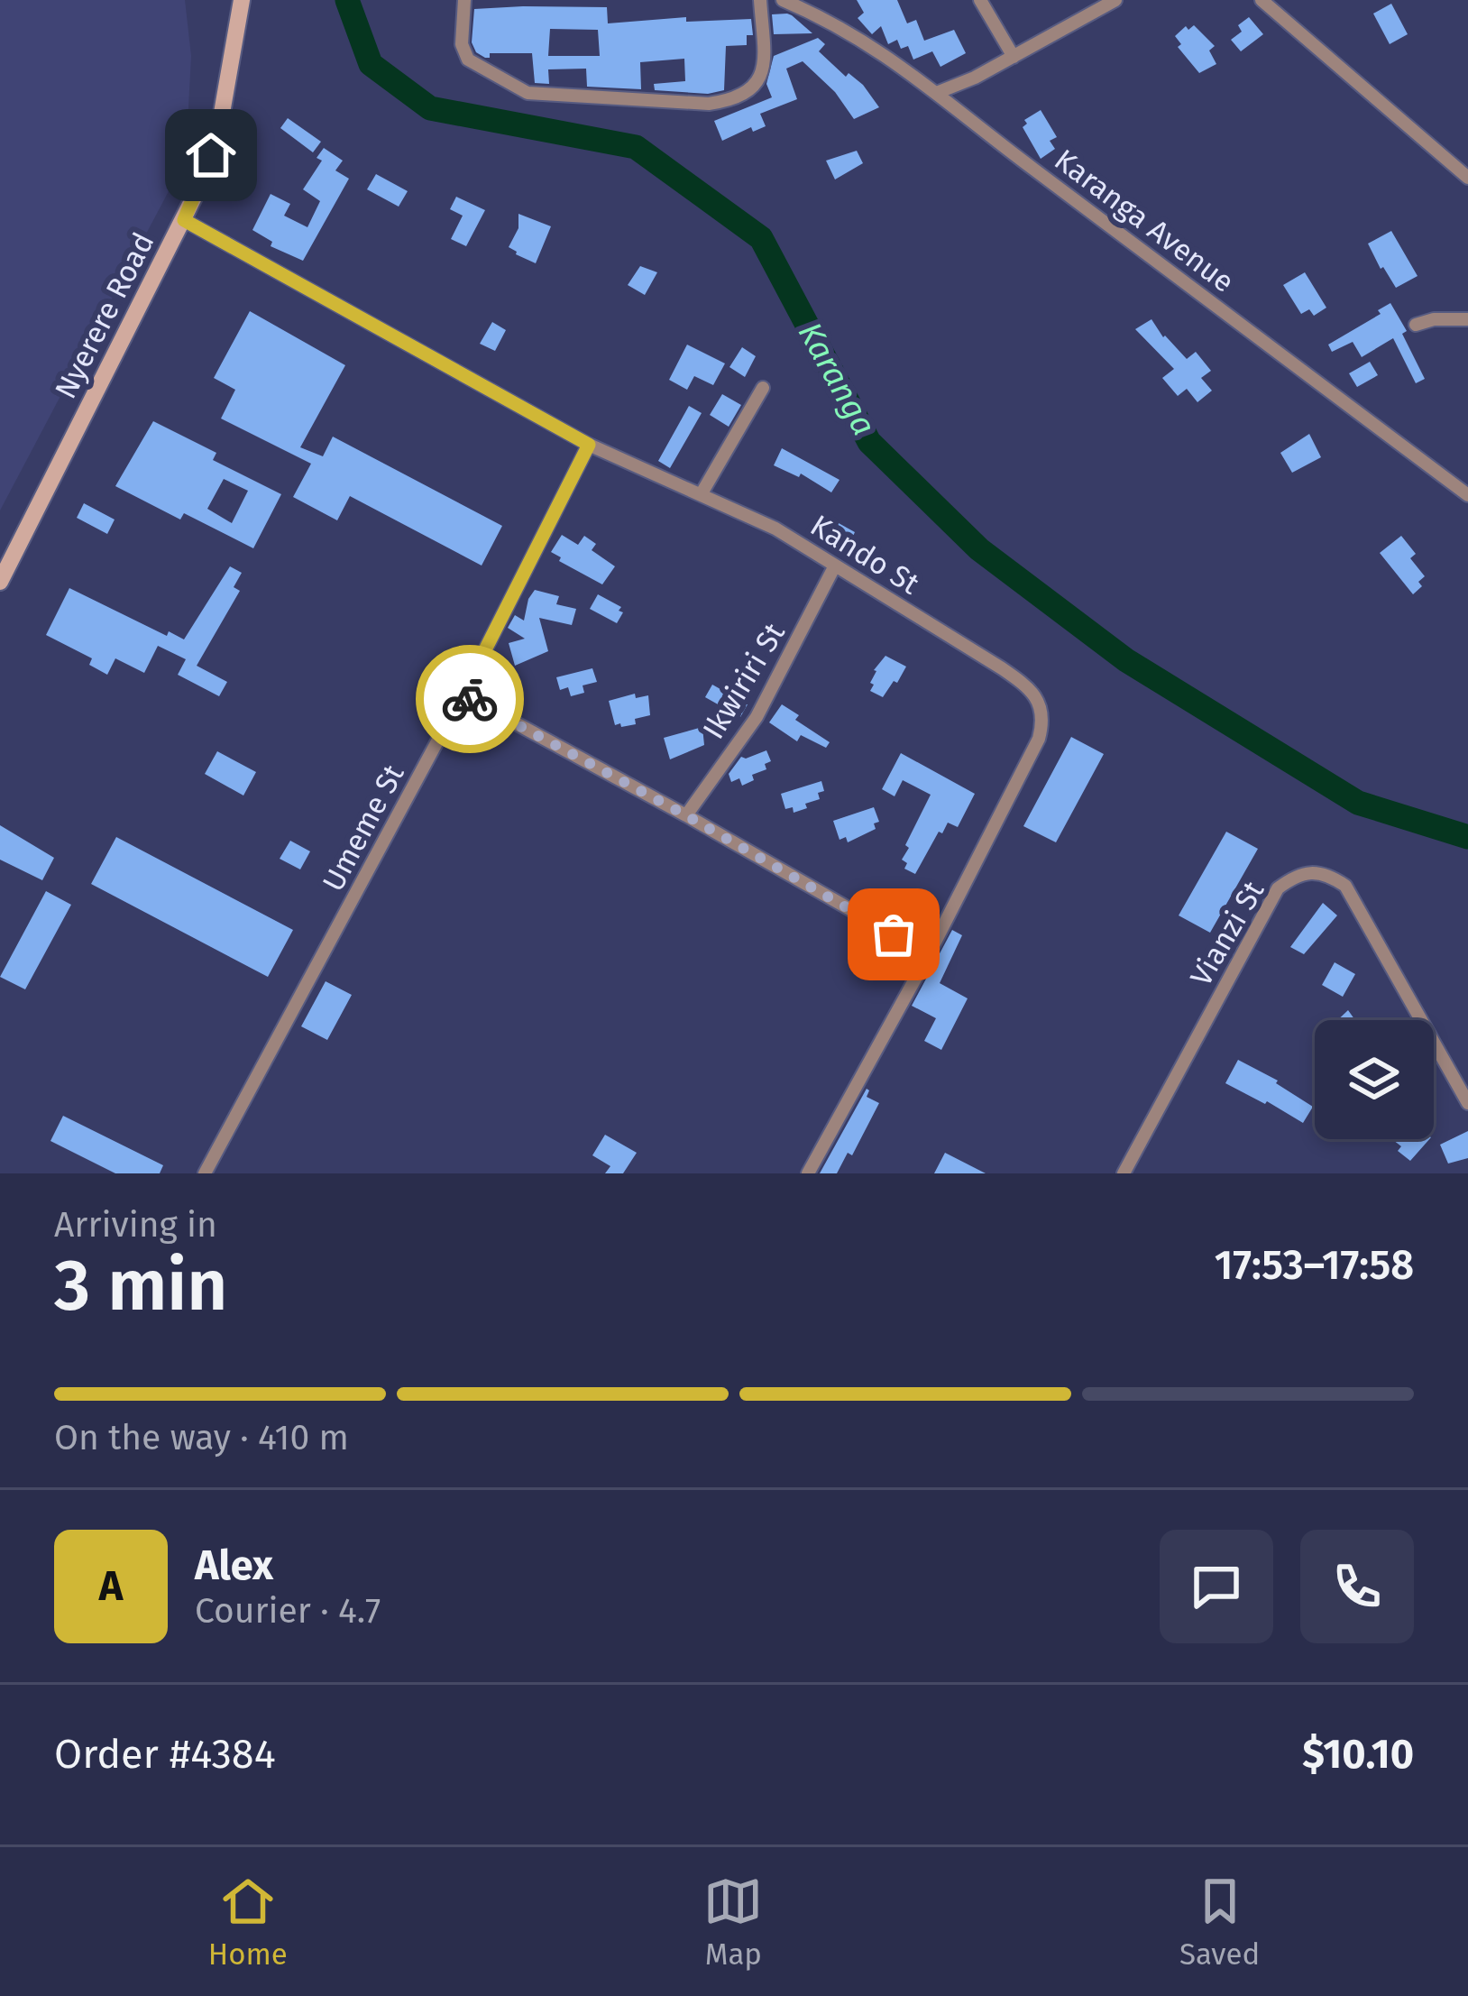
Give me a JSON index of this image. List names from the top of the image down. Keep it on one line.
{"streets":{"street":["Karanga Avenue","Nyerere Road","Kando St","Ikwiriri St","Umeme St","Vianzi St"]},"crossings":[["Nyerere Road","Kando St"],["Kando St","Ikwiriri St"],["Kando St","Umeme St"]],"water":["Karanga"],"page":{"heading":["3 min","Arriving in","17:53–17:58"],"panel":["Alex","Courier · 4.7","Order #4384","$10.10"],"bar":"On the way · 410 m","round":"A","tabs":["Home","Map","Saved"]}}
